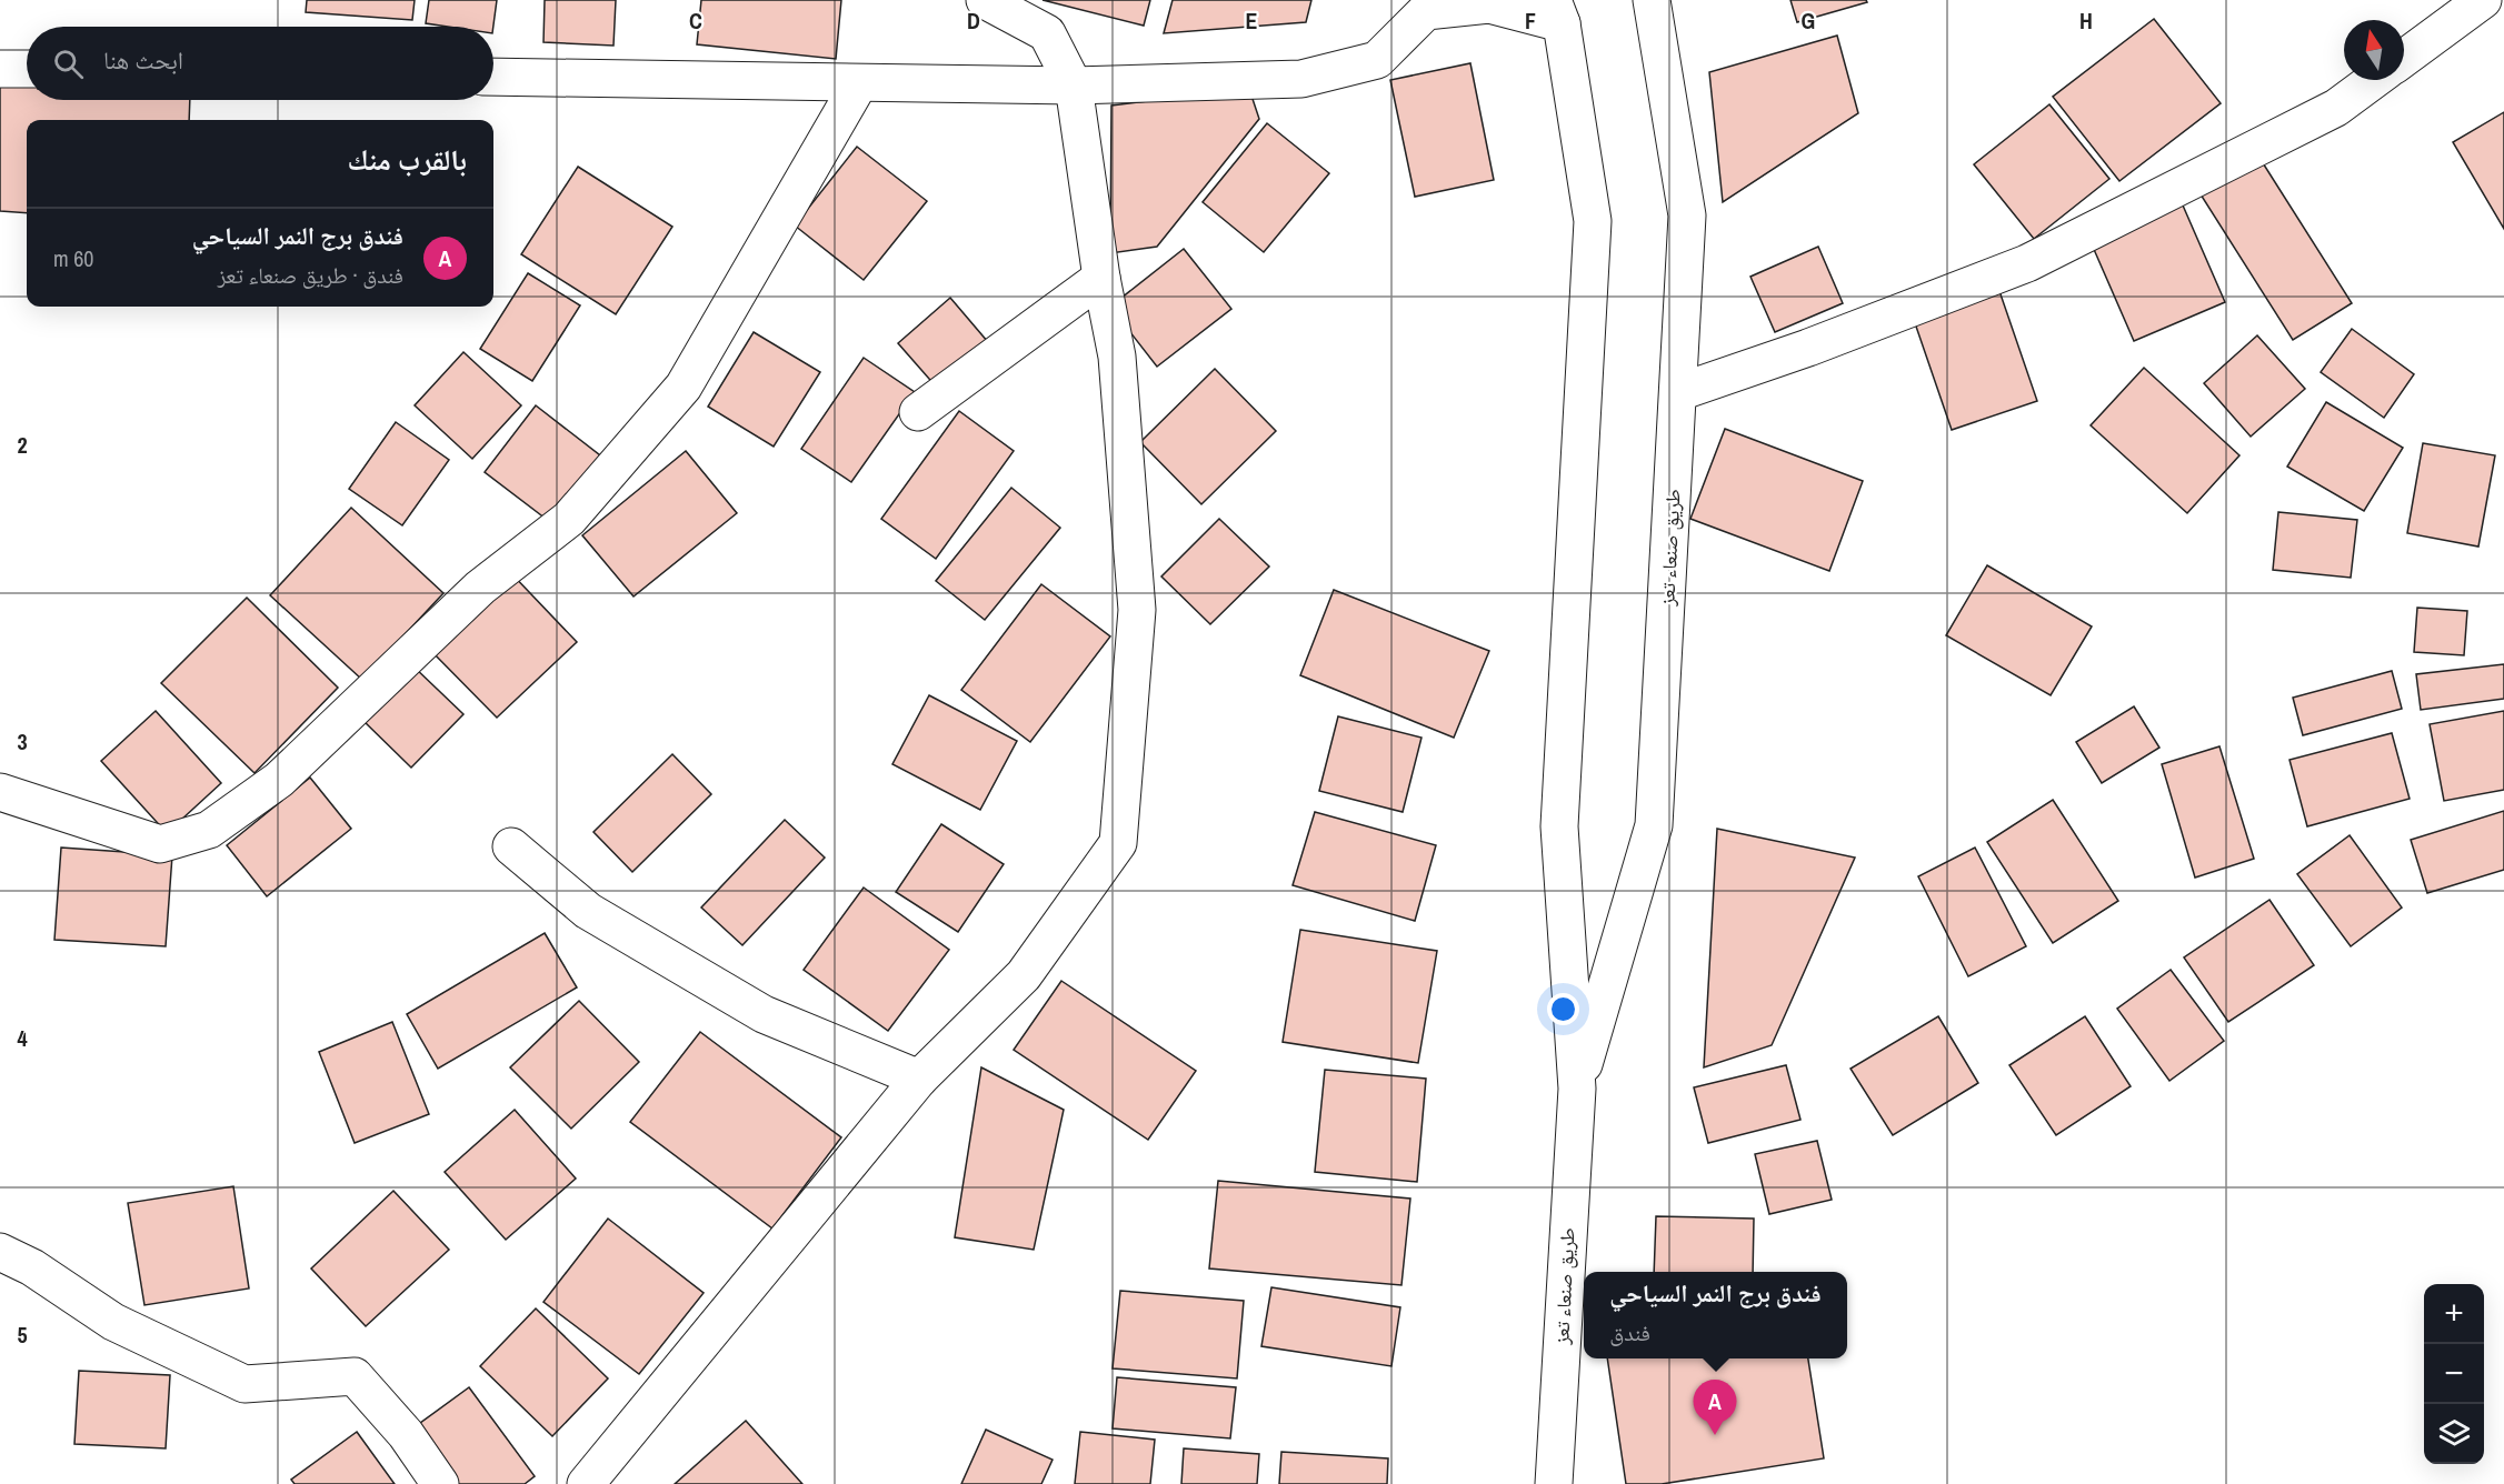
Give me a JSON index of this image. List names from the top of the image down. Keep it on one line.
{"streets":{"main road":["طريق صنعاء تعز"]},"north":"top","page":{"search":"ابحث هنا","heading":"بالقرب منك","list":[{"mark":"A","name":"فندق برج النمر السياحي","note":"فندق · طريق صنعاء تعز","value":"60 m"}],"popup":["فندق برج النمر السياحي","فندق"],"map_buttons":["+","−"],"pins":"A"},"grid":{"columns":["C","D","E","F","G","H"],"rows":["2","3","4","5"]}}
